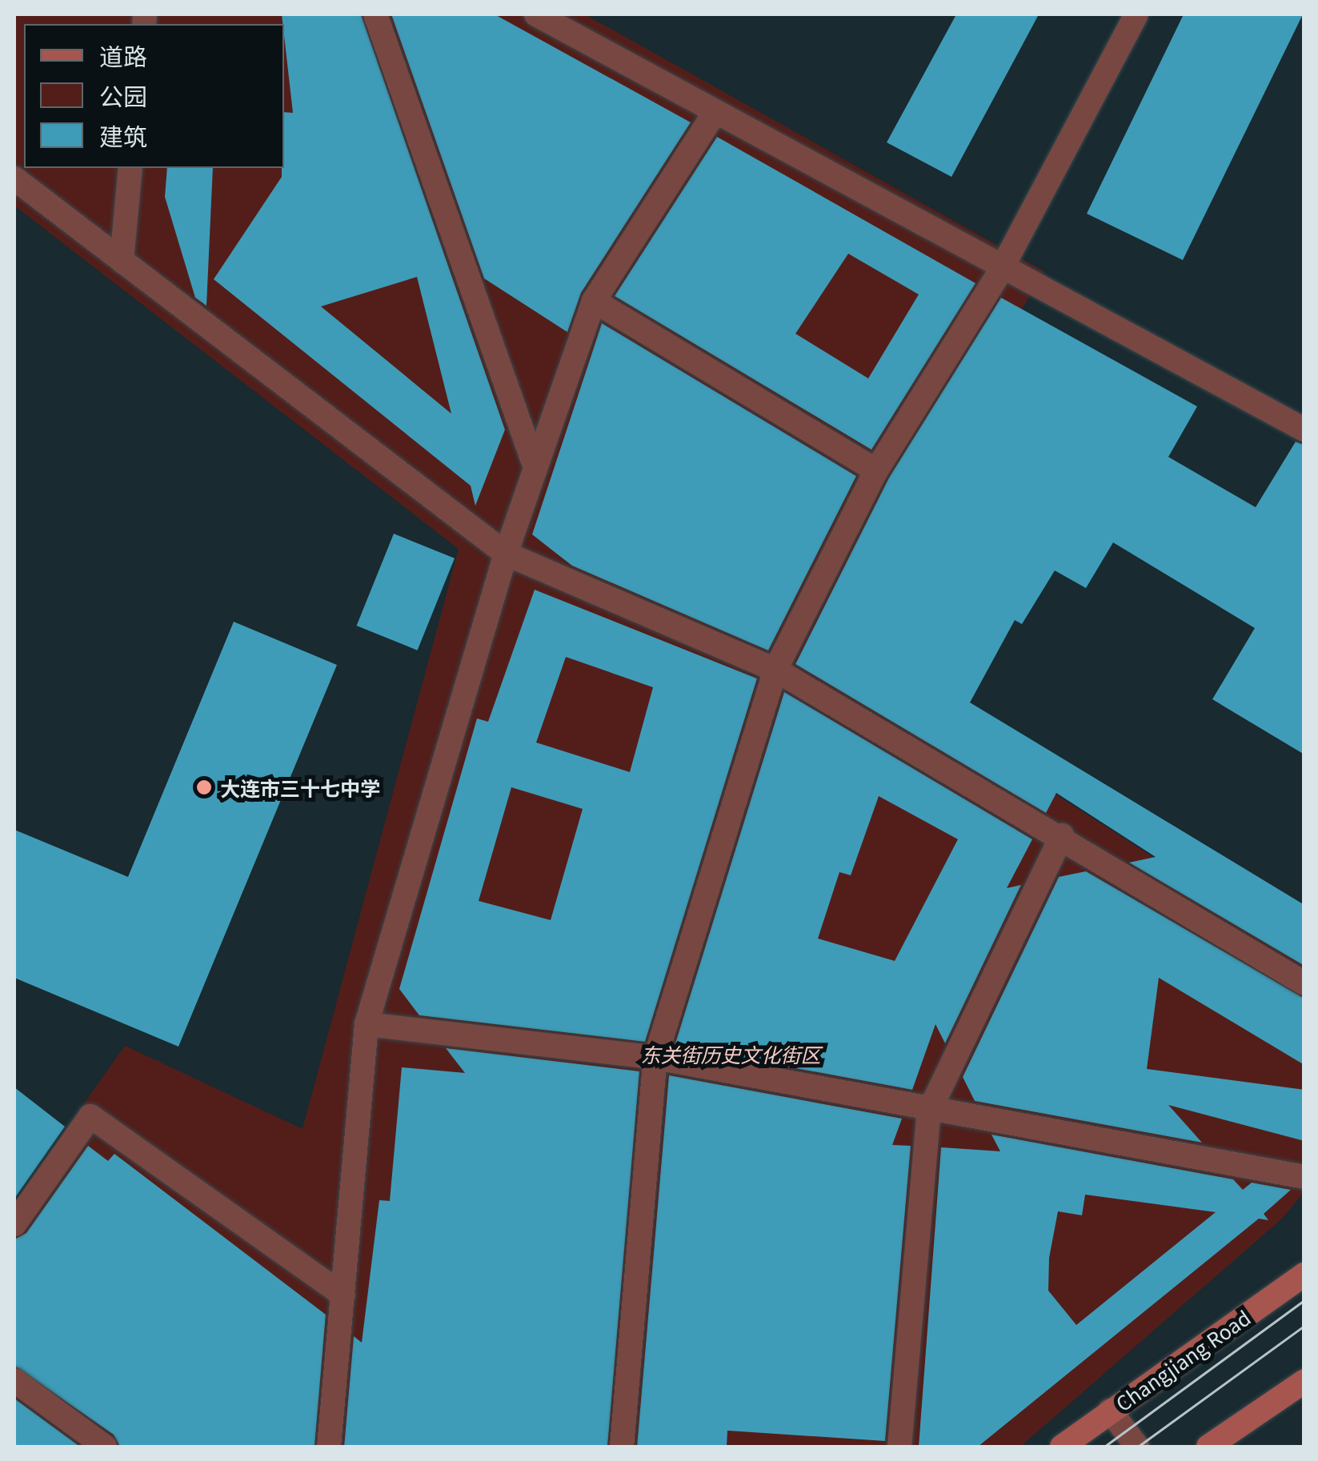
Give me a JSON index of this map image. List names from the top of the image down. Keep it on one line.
{"streets":{"main road":["Changjiang Road"]},"parks":["东关街历史文化街区"],"places":["大连市三十七中学"],"legend":["道路","公园","建筑"]}
